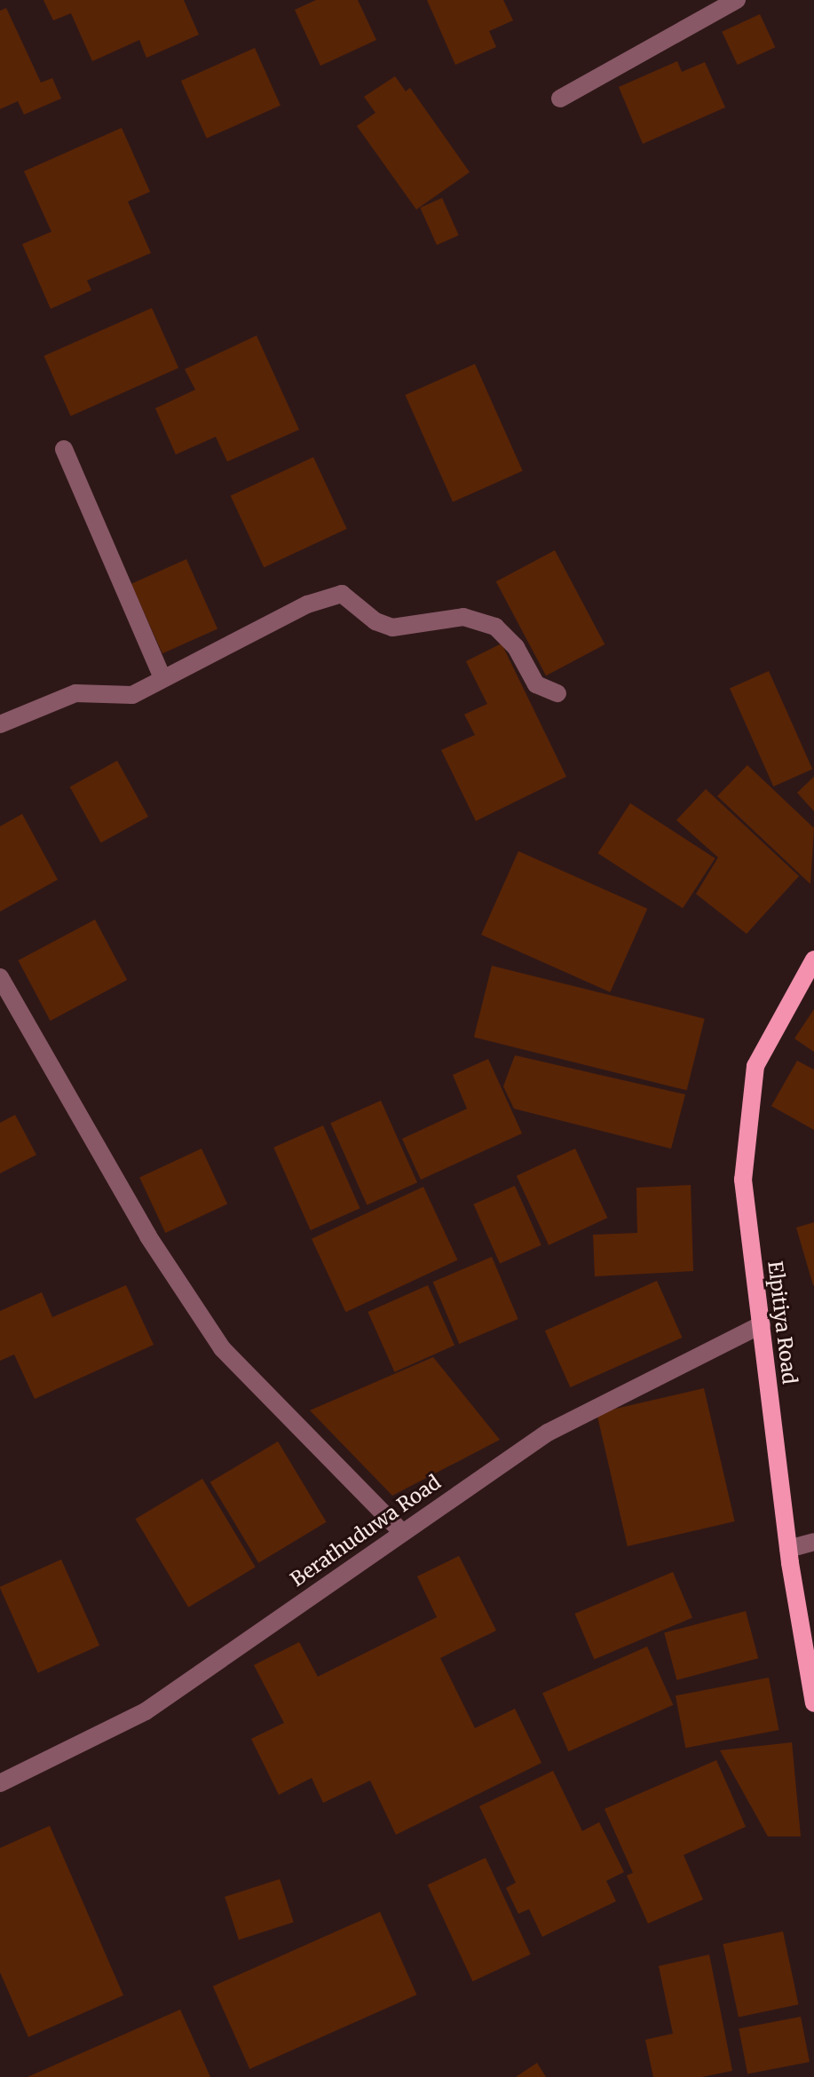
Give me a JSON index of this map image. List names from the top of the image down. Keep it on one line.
{"streets":{"main road":["Elpitiya Road"],"street":["Berathuduwa Road"]},"crossings":[["Elpitiya Road","Berathuduwa Road"]]}
